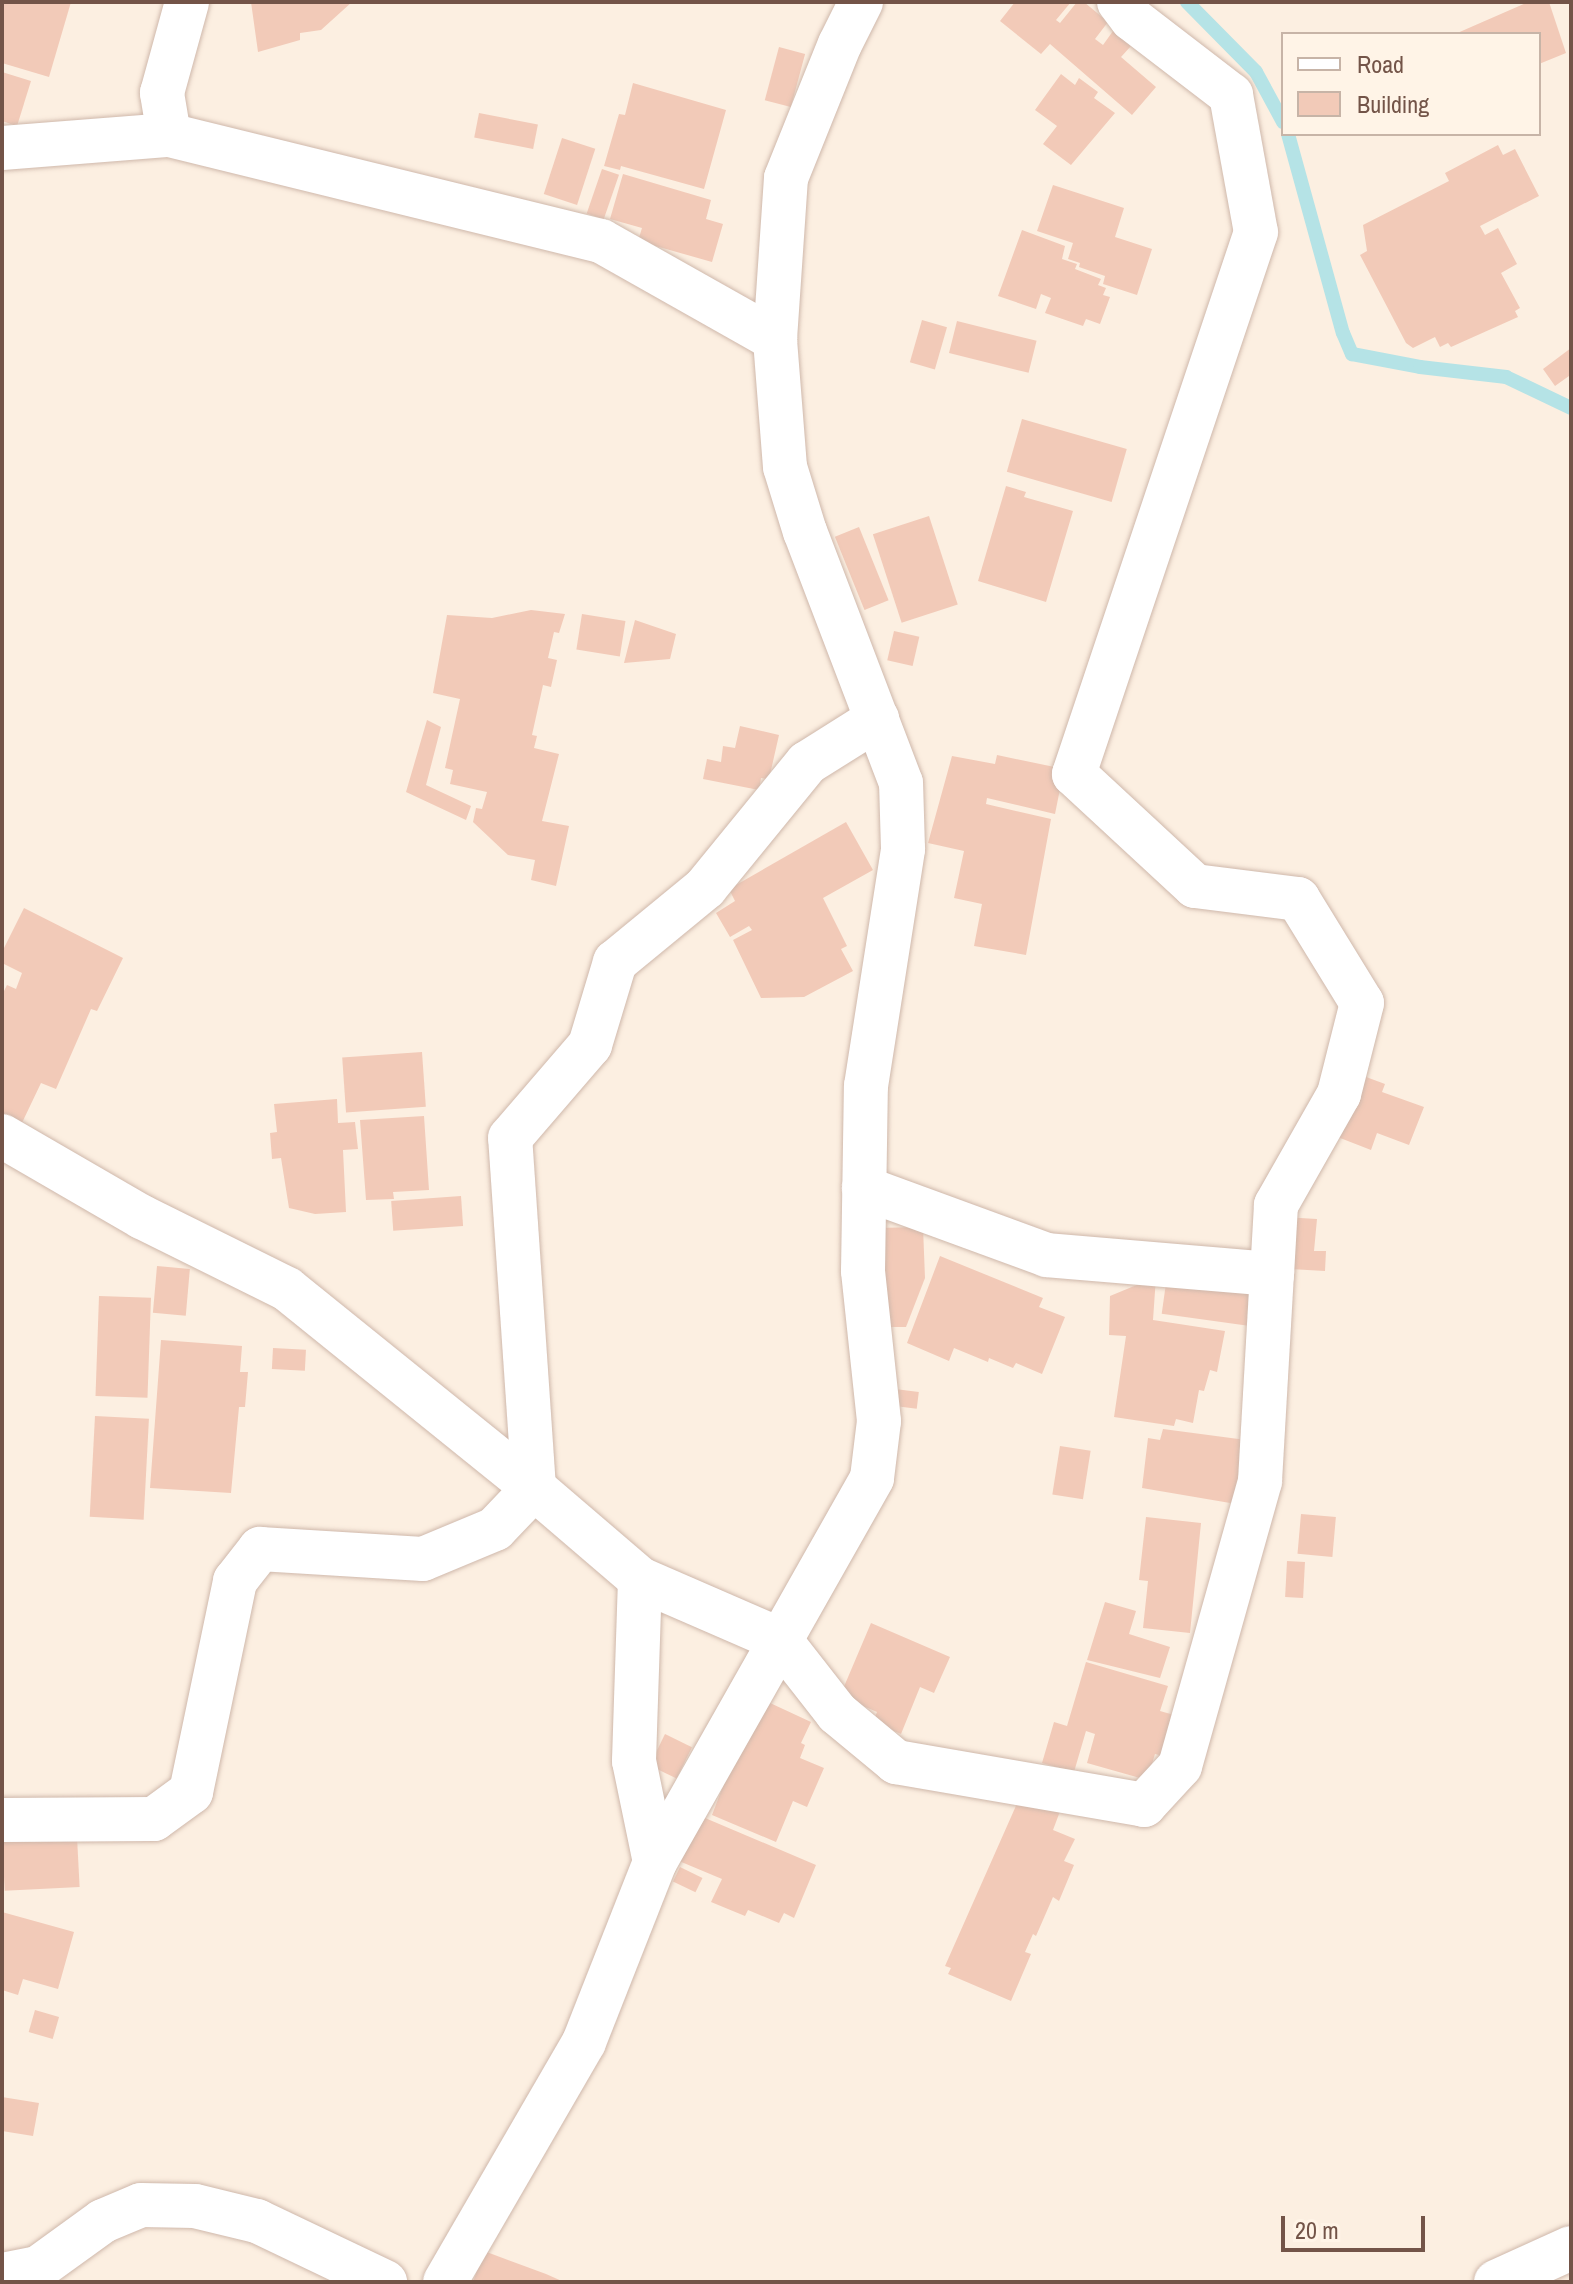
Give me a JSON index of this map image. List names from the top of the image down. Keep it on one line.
{"legend":["Road","Building"],"scale_bar":"20 m"}
